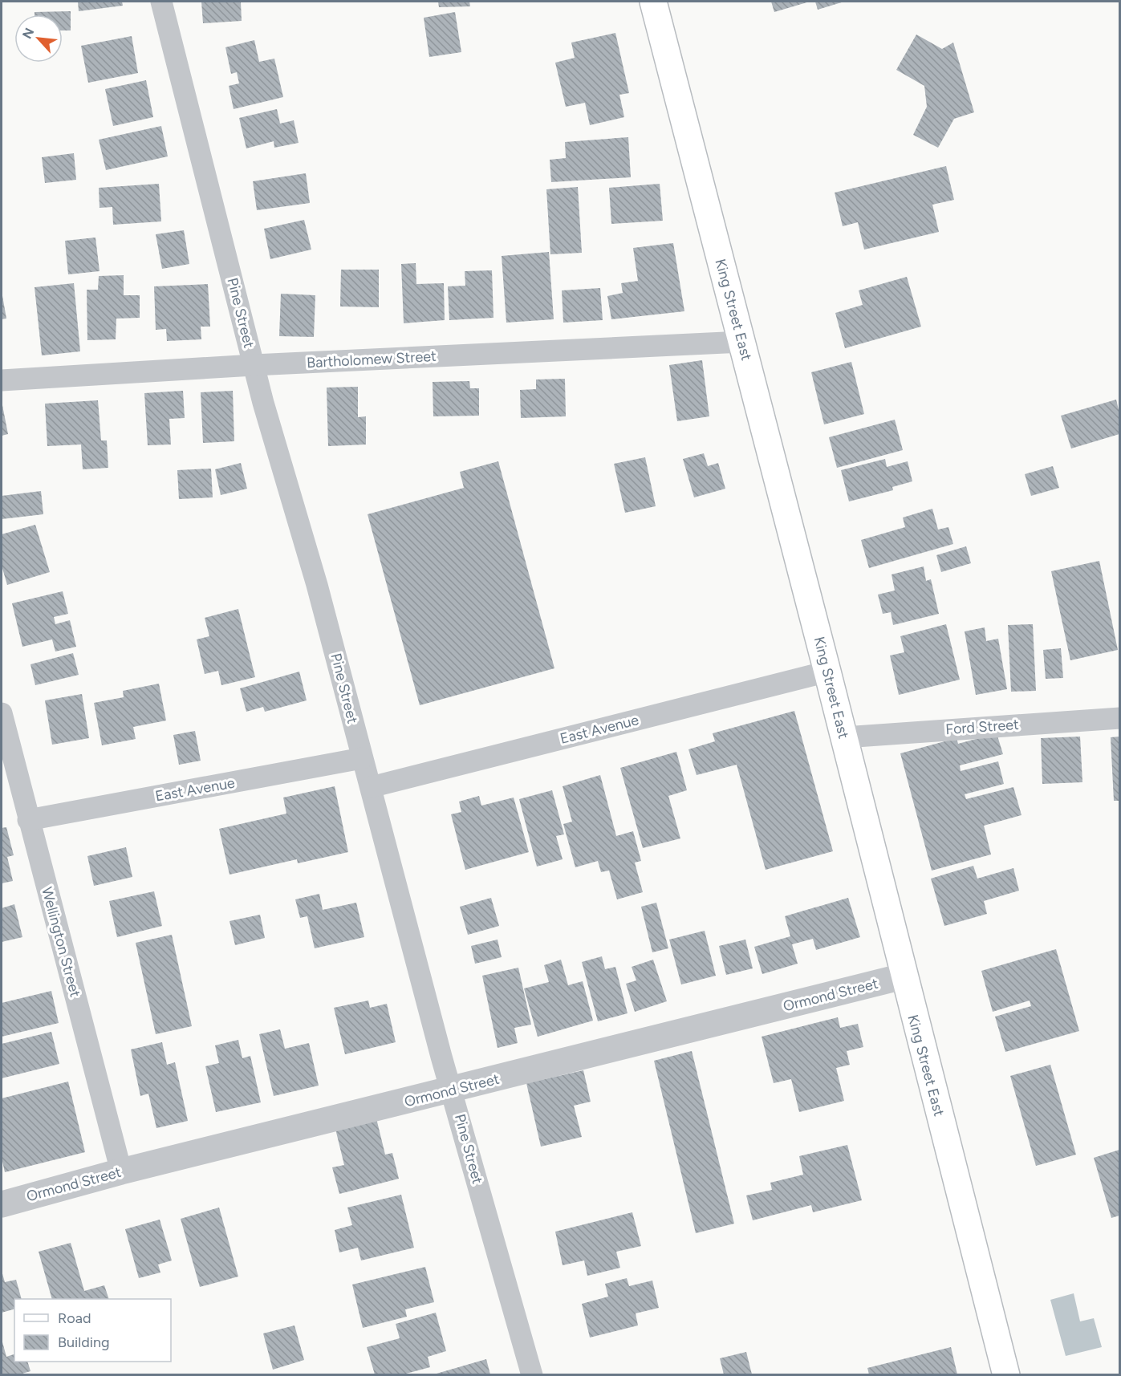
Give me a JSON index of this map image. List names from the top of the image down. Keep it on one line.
{"streets":{"main road":["King Street East"],"street":["Pine Street","Bartholomew Street","Ford Street","East Avenue","Wellington Street","Ormond Street"]},"crossings":[["King Street East","Bartholomew Street"],["King Street East","Ford Street"],["King Street East","East Avenue"],["King Street East","Ormond Street"],["Pine Street","Bartholomew Street"],["Pine Street","East Avenue"],["Pine Street","Ormond Street"],["East Avenue","Wellington Street"],["Wellington Street","Ormond Street"]],"legend":["Road","Building"],"north":"top left"}
